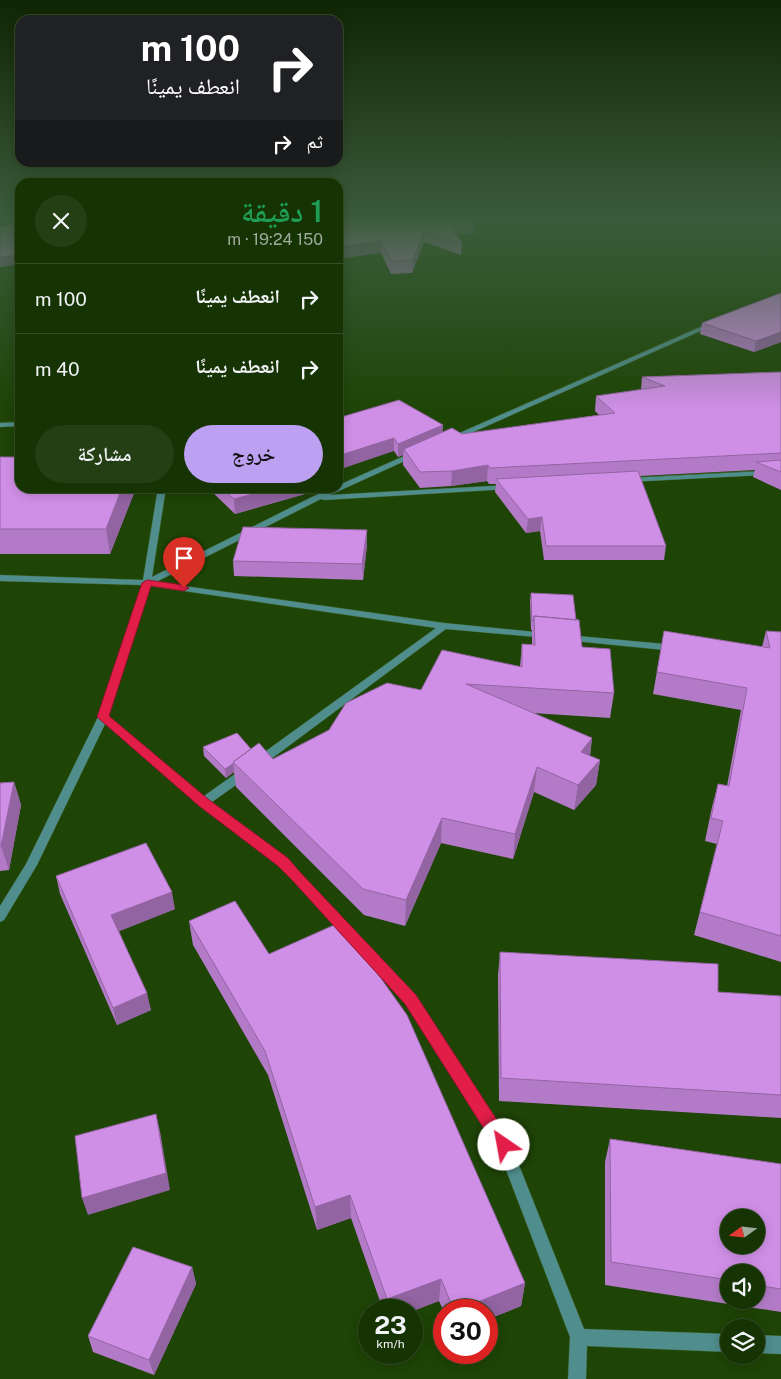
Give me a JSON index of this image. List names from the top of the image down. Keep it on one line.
{"north":"left","page":{"turn":["100 m","انعطف يمينًا"],"then":"ثم","heading":["1 دقيقة","150 m · 19:24"],"list":[{"name":"انعطف يمينًا","value":"100 m"},{"name":"انعطف يمينًا","value":"40 m"}],"buttons":["خروج","مشاركة"],"speed":"23 km/h","limit":"30"}}
